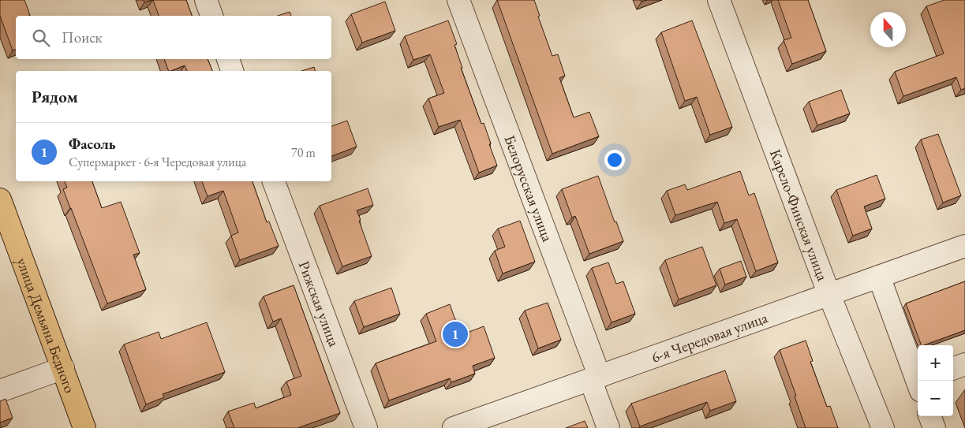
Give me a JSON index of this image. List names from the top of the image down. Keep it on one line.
{"streets":{"main road":["улица Демьяна Бедного"],"street":["Белорусская улица","Карело-Финская улица","Рижская улица","6-я Чередовая улица"]},"crossings":[["Белорусская улица","6-я Чередовая улица"],["Карело-Финская улица","6-я Чередовая улица"]],"north":"top","page":{"search":"Поиск","heading":"Рядом","list":[{"mark":"1","name":"Фасоль","note":"Супермаркет · 6-я Чередовая улица","value":"70 m"}],"pins":"1","map_buttons":["+","−"]}}
